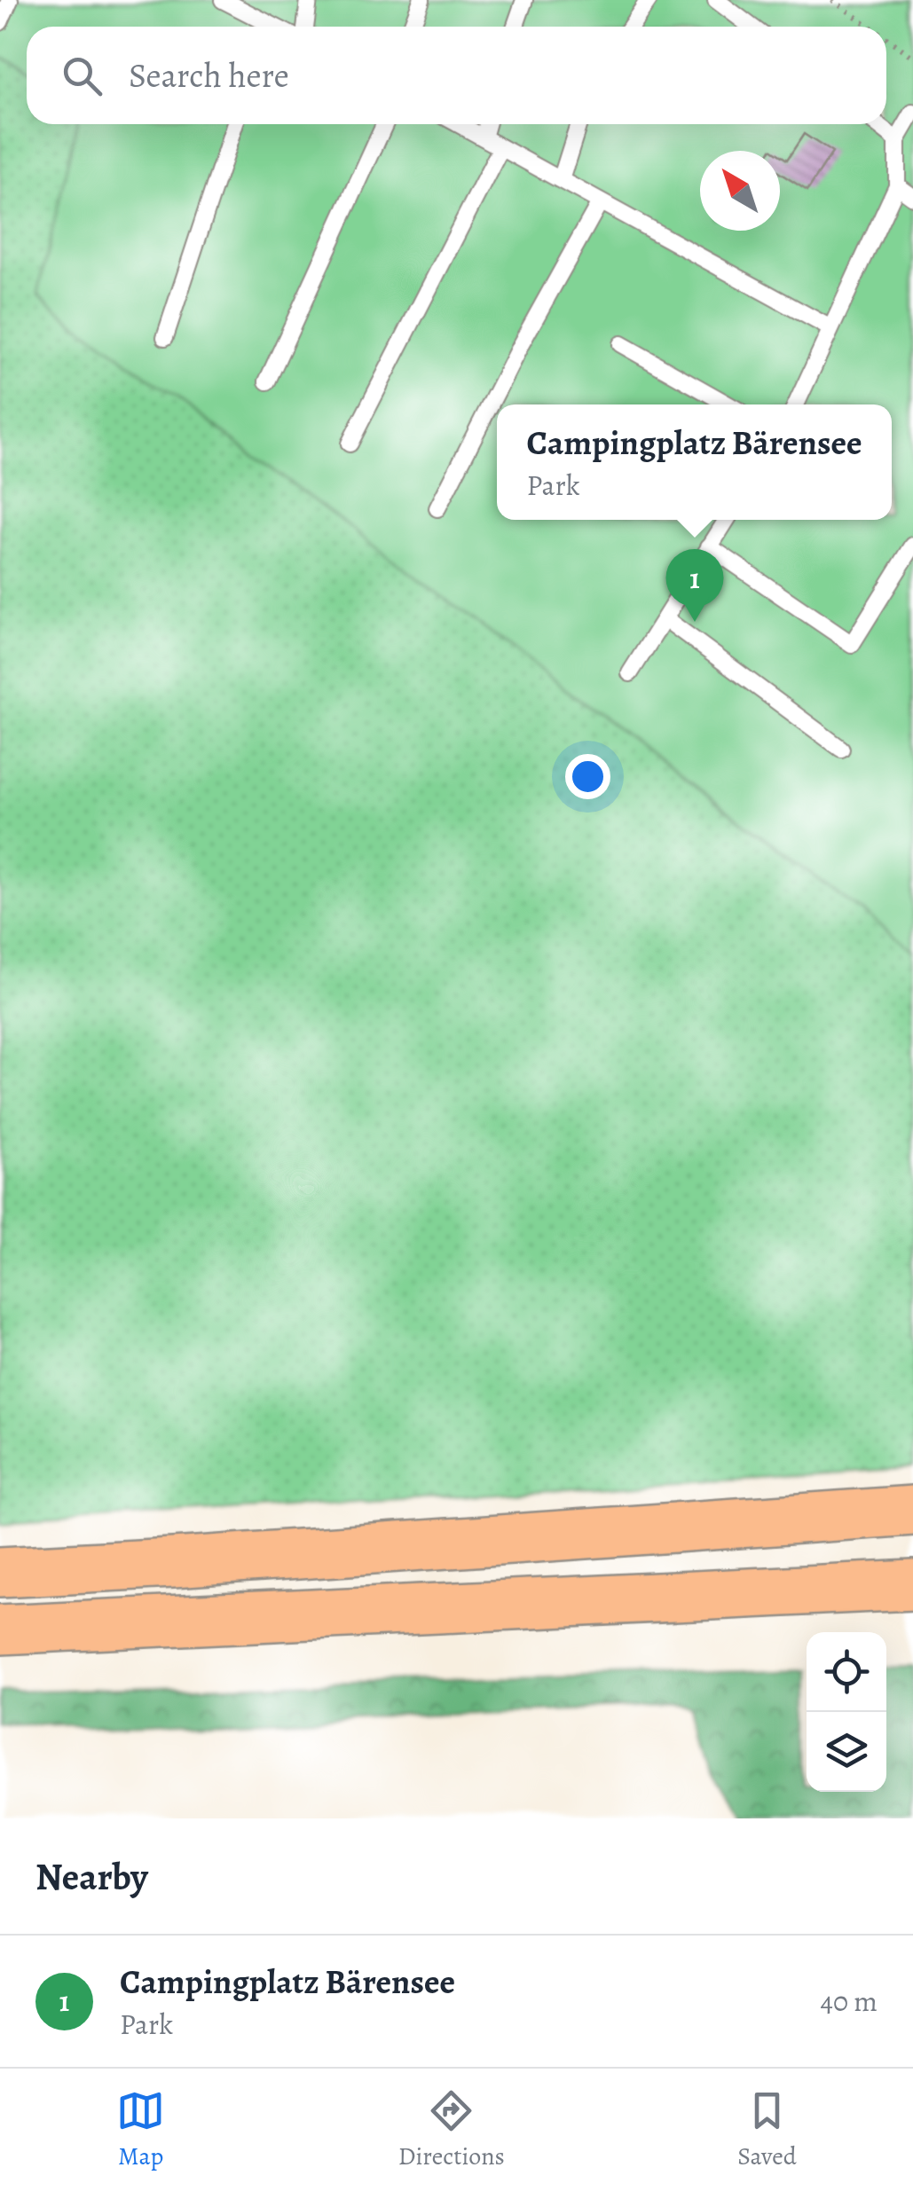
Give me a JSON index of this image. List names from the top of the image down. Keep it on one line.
{"north":"top left","page":{"search":"Search here","popup":["Campingplatz Bärensee","Park"],"pins":"1","heading":"Nearby","list":[{"mark":"1","name":"Campingplatz Bärensee","note":"Park","value":"40 m"}],"nav":["Map","Directions","Saved"]}}
